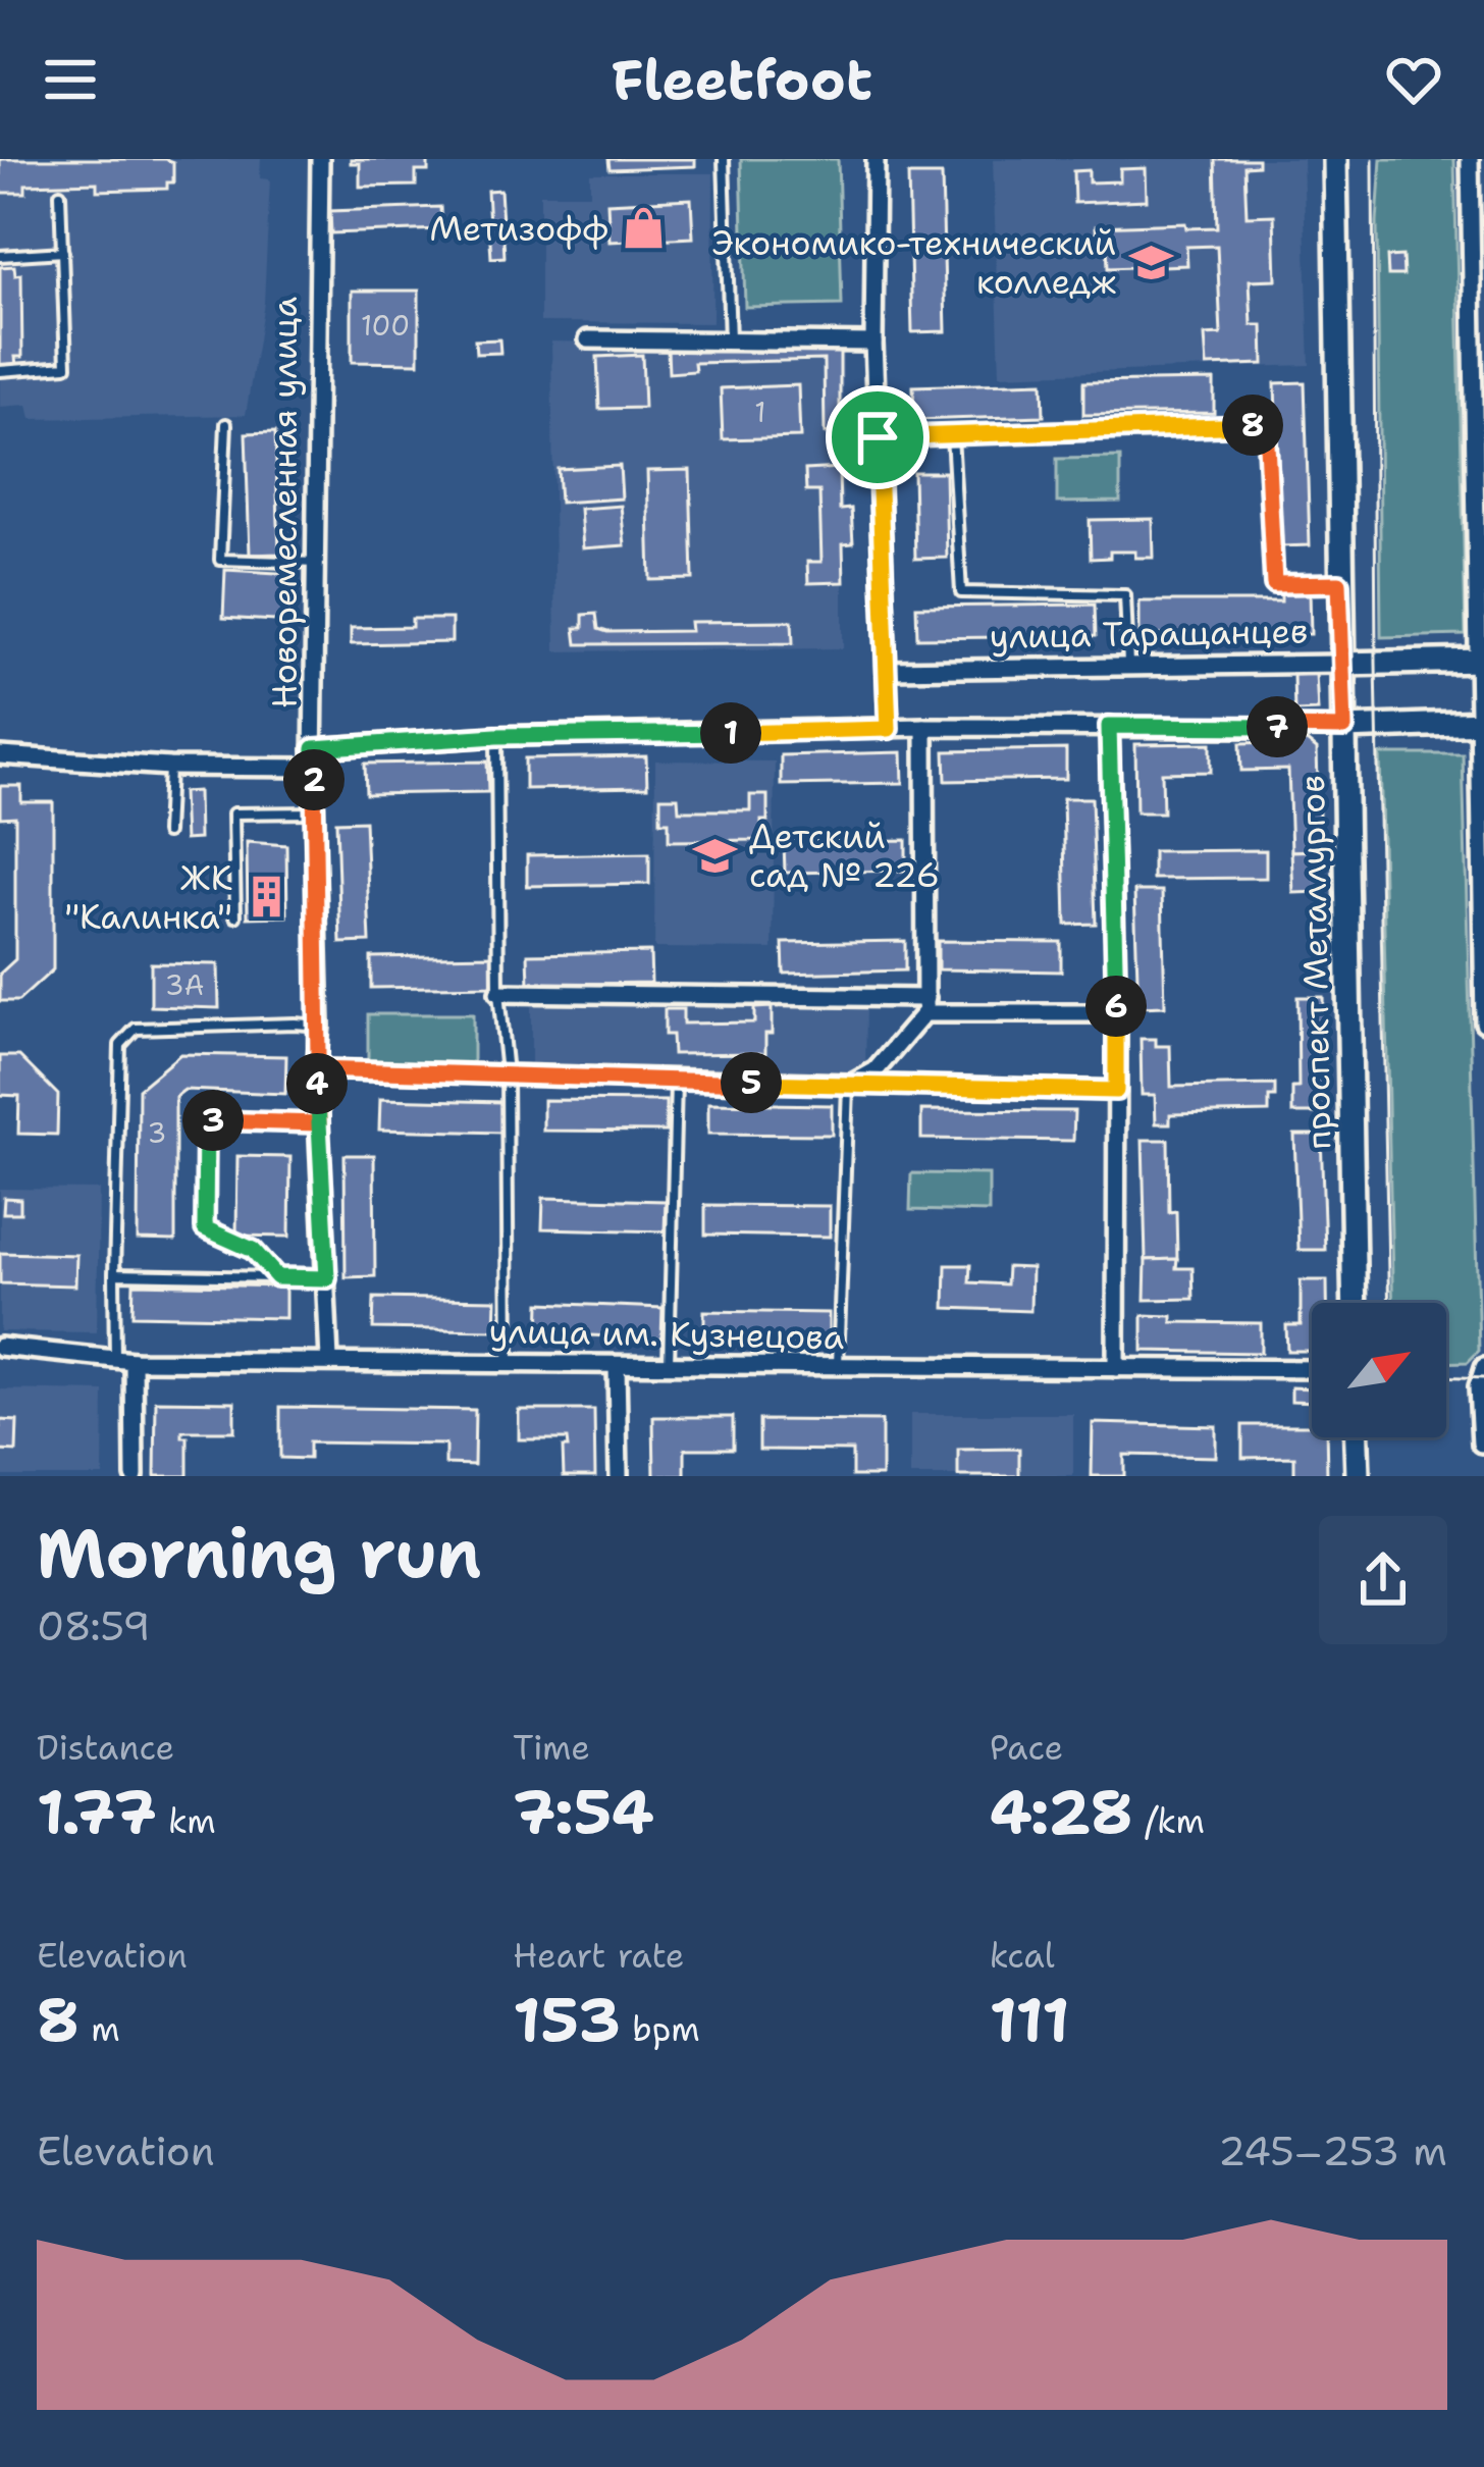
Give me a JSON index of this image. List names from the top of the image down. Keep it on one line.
{"streets":{"main road":["улица Таращанцев","проспект Металлургов"],"street":["Новоремесленная улица","улица им. Кузнецова"]},"crossings":[["Новоремесленная улица","улица им. Кузнецова"],["улица Таращанцев","проспект Металлургов"]],"places":{"shop":["Метизофф"],"school or university":["Экономико-технический колледж","Детский сад № 226"],"building":["ЖК \"Калинка\""]},"house_numbers":["100","1","3А","3"],"north":"top right","page":{"header":"Fleetfoot","pins":["8","7","1","2","6","5","4","3"],"heading":["Morning run","08:59"],"stats":[["Distance","1.77 km"],["Time","7:54"],["Pace","4:28 /km"],["Elevation","8 m"],["Heart rate","153 bpm"],["kcal","111"]],"chart":["Elevation","245–253 m"]}}
